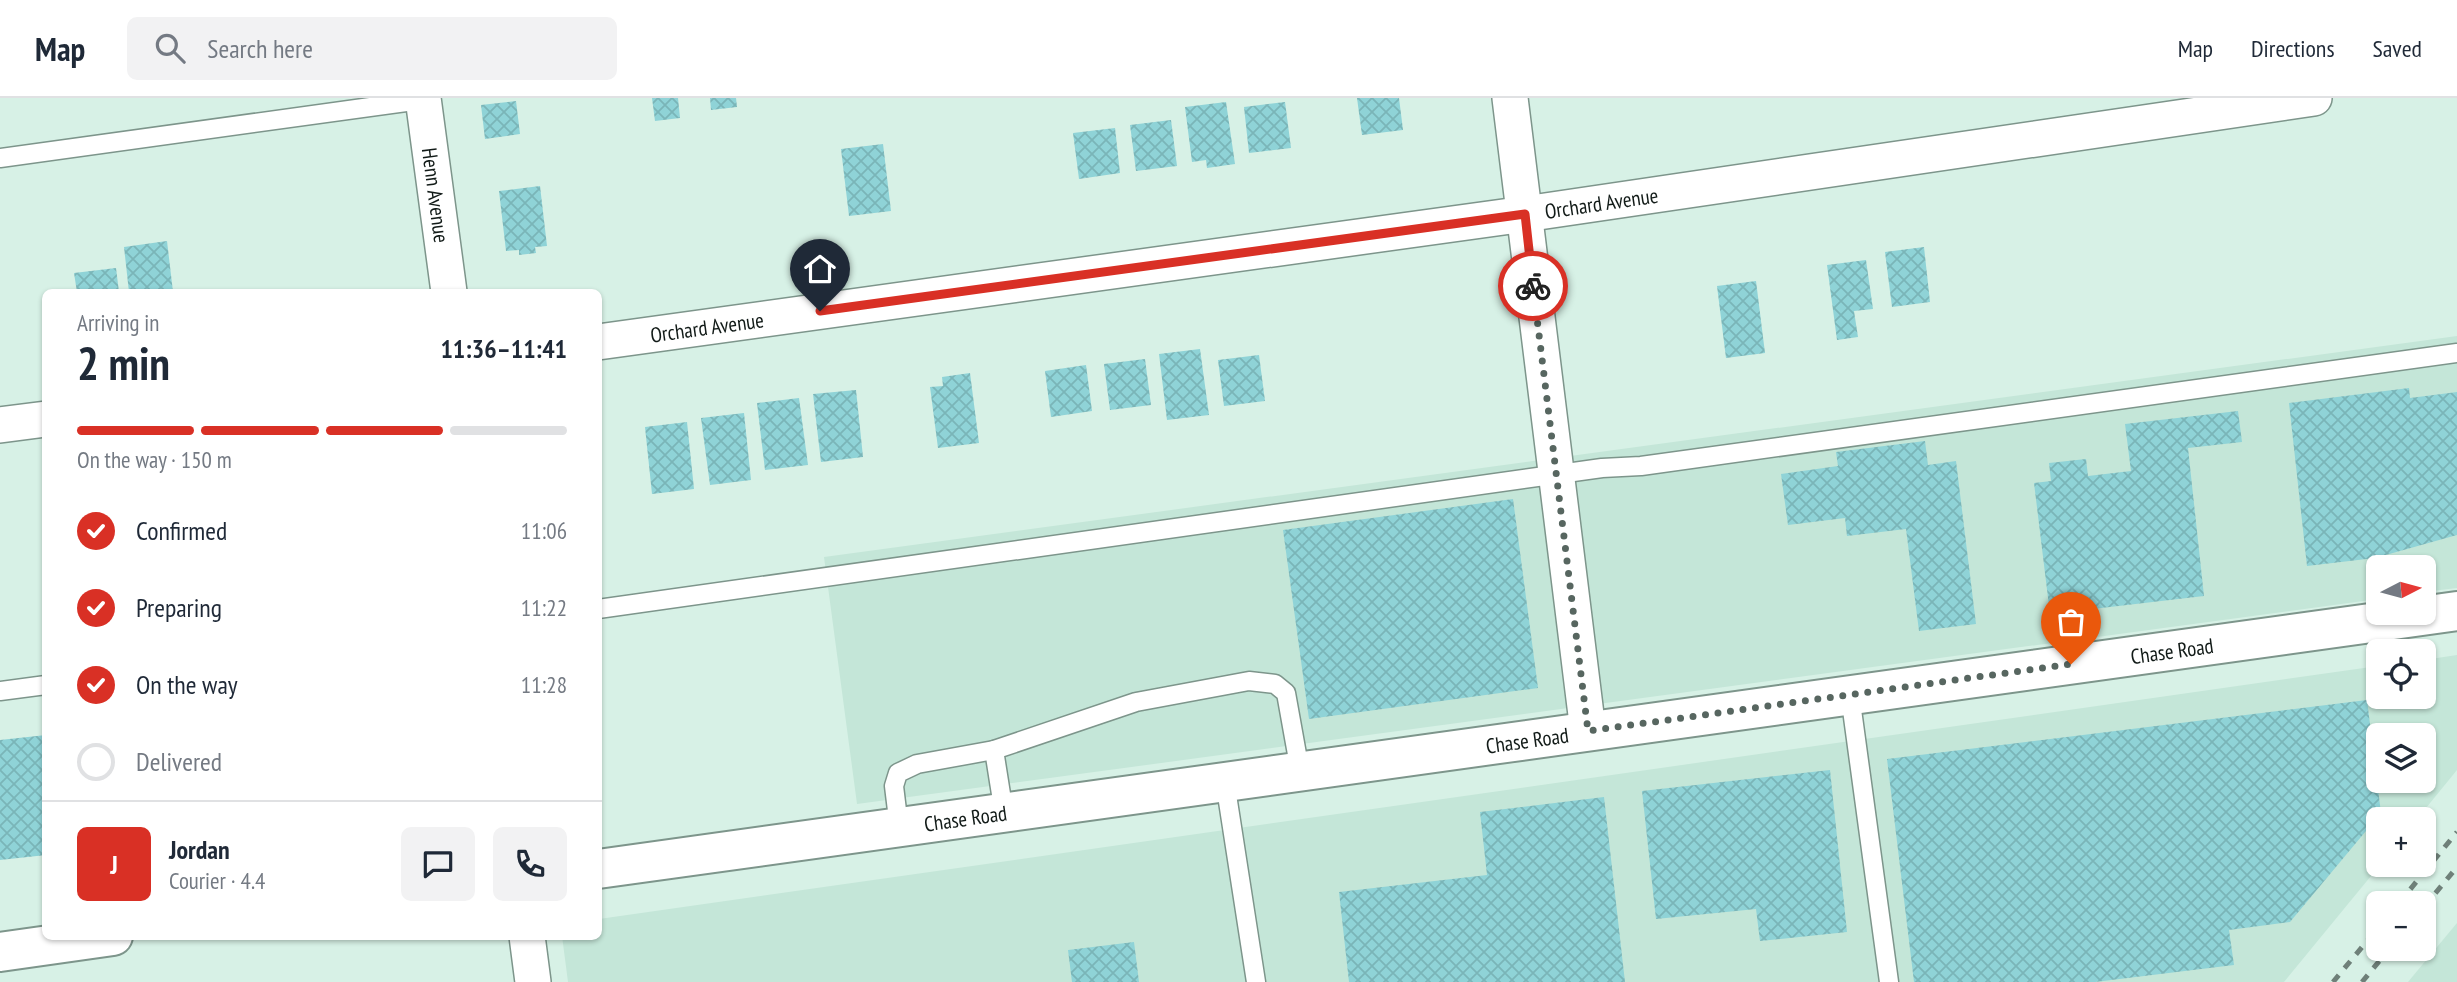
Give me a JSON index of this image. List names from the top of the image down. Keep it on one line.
{"streets":{"street":["Henn Avenue","Orchard Avenue","Chase Road"]},"north":"right","page":{"header":"Map","search":"Search here","nav":["Map","Directions","Saved"],"heading":["2 min","Arriving in","11:36–11:41"],"panel":["Jordan","Courier · 4.4"],"bar":"On the way · 150 m","list":[["Confirmed","11:06"],["Preparing","11:22"],["On the way","11:28"],"Delivered"],"map_buttons":["+","−"],"round":"J"}}
